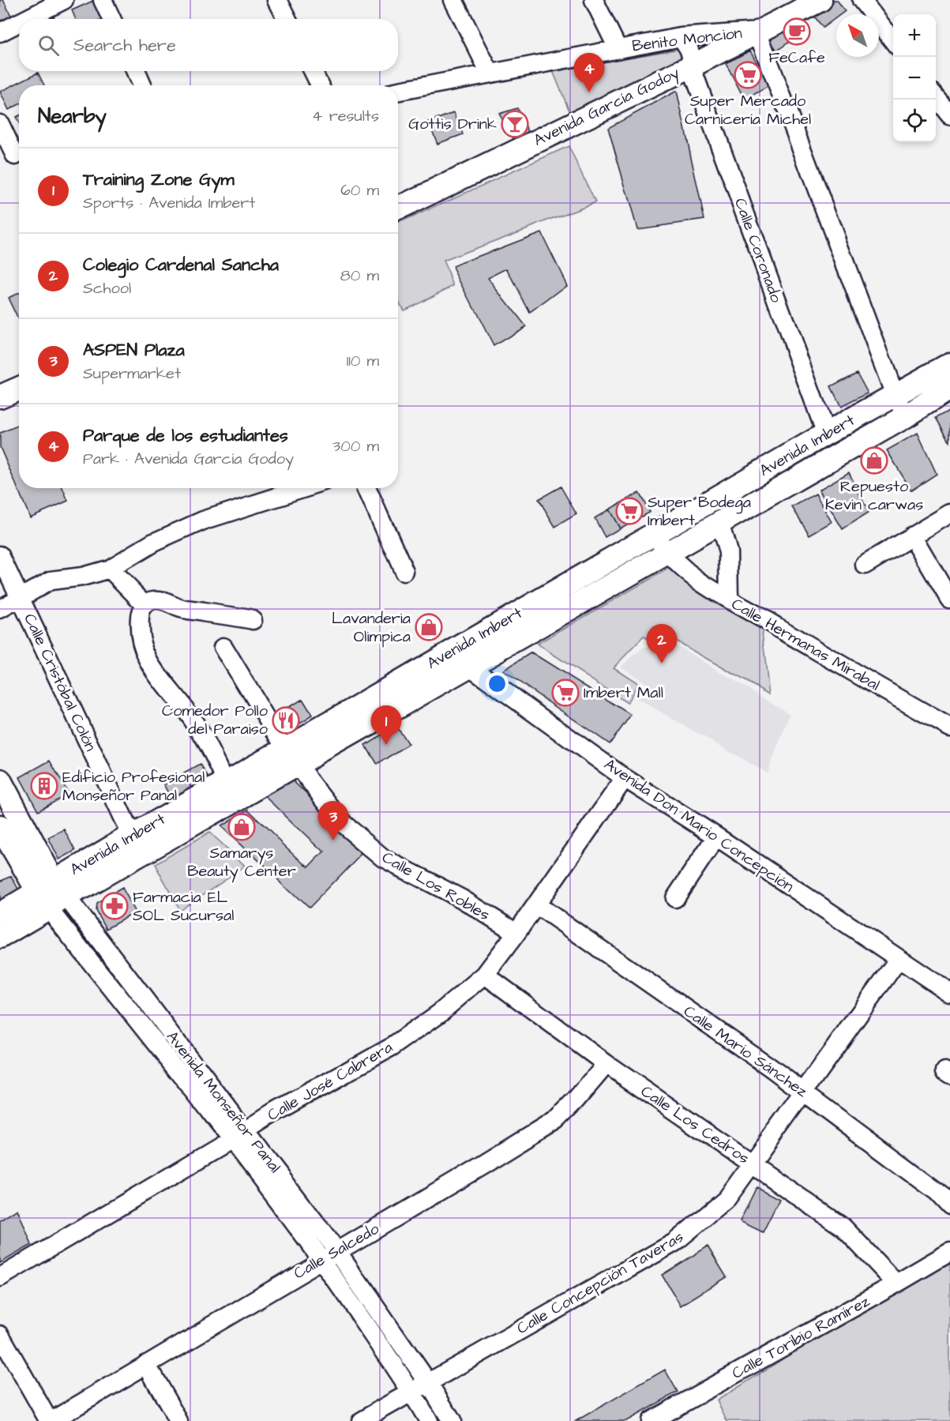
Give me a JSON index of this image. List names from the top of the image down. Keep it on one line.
{"streets":{"main road":["Avenida García Godoy","Avenida Imbert","Avenida Monseñor Panal"],"street":["Benito Moncion","Calle Coronado","Calle Hermanas Mirabal","Calle Cristóbal Colón","Avenida Don Mario Concepción","Calle Los Robles","Calle Mario Sánchez","Calle José Cabrera","Calle Los Cedros","Calle Salcedo","Calle Concepción Taveras","Calle Toribio Ramírez"]},"crossings":[["Benito Moncion","Avenida García Godoy"],["Benito Moncion","Calle Coronado"],["Avenida García Godoy","Calle Coronado"],["Calle Coronado","Avenida Imbert"],["Avenida Imbert","Calle Hermanas Mirabal"],["Avenida Imbert","Calle Cristóbal Colón"],["Avenida Imbert","Avenida Don Mario Concepción"],["Avenida Imbert","Calle Los Robles"],["Avenida Imbert","Avenida Monseñor Panal"],["Avenida Don Mario Concepción","Calle José Cabrera"],["Avenida Don Mario Concepción","Calle Concepción Taveras"],["Calle Los Robles","Calle José Cabrera"],["Calle Mario Sánchez","Calle José Cabrera"],["Calle Mario Sánchez","Calle Concepción Taveras"],["Calle José Cabrera","Avenida Monseñor Panal"],["Calle José Cabrera","Calle Los Cedros"],["Avenida Monseñor Panal","Calle Salcedo"],["Avenida Monseñor Panal","Calle Concepción Taveras"],["Calle Los Cedros","Calle Salcedo"],["Calle Los Cedros","Calle Concepción Taveras"],["Calle Los Cedros","Calle Toribio Ramírez"]],"places":{"cafe":["FeCafe"],"supermarket":["Super Mercado Carnicería Michel","Super Bodega Imbert","Imbert Mall"],"bar":["Gottis Drink"],"shop":["Repuesto Kevin carwas","Lavanderia Olimpica","Samarys Beauty Center"],"restaurant":["Comedor Pollo del Paraiso"],"building":["Edificio Profesional Monseñor Panal"],"pharmacy":["Farmacia EL SOL Sucursal"]},"north":"top left","page":{"map_buttons":["+","−"],"search":"Search here","pins":["4","2","1","3"],"heading":["Nearby","4 results"],"list":[{"mark":"1","name":"Training Zone Gym","note":"Sports · Avenida Imbert","value":"60 m"},{"mark":"2","name":"Colegio Cardenal Sancha","note":"School","value":"80 m"},{"mark":"3","name":"ASPEN Plaza","note":"Supermarket","value":"110 m"},{"mark":"4","name":"Parque de los estudiantes","note":"Park · Avenida García Godoy","value":"300 m"}]}}
